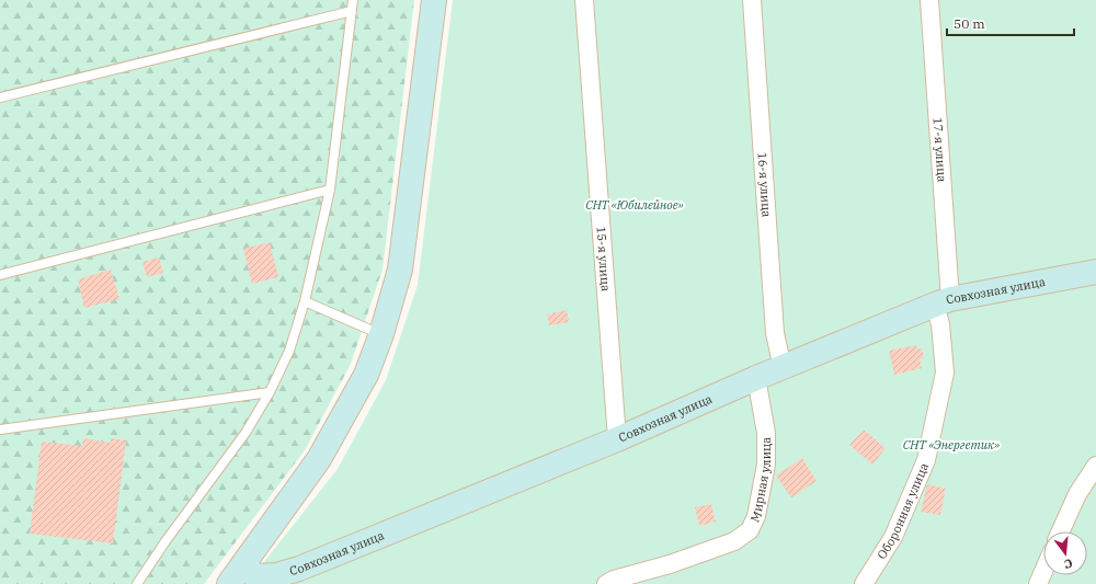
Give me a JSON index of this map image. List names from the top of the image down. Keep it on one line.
{"streets":{"street":["17-я улица","16-я улица","15-я улица","Совхозная улица","Мирная улица","Оборонная улица"]},"crossings":[["17-я улица","Совхозная улица"],["17-я улица","Оборонная улица"],["16-я улица","Совхозная улица"],["15-я улица","Совхозная улица"],["Совхозная улица","Мирная улица"],["Совхозная улица","Оборонная улица"]],"parks":["СНТ «Юбилейное»","СНТ «Энергетик»"],"scale_bar":"50 m","north":"bottom"}
